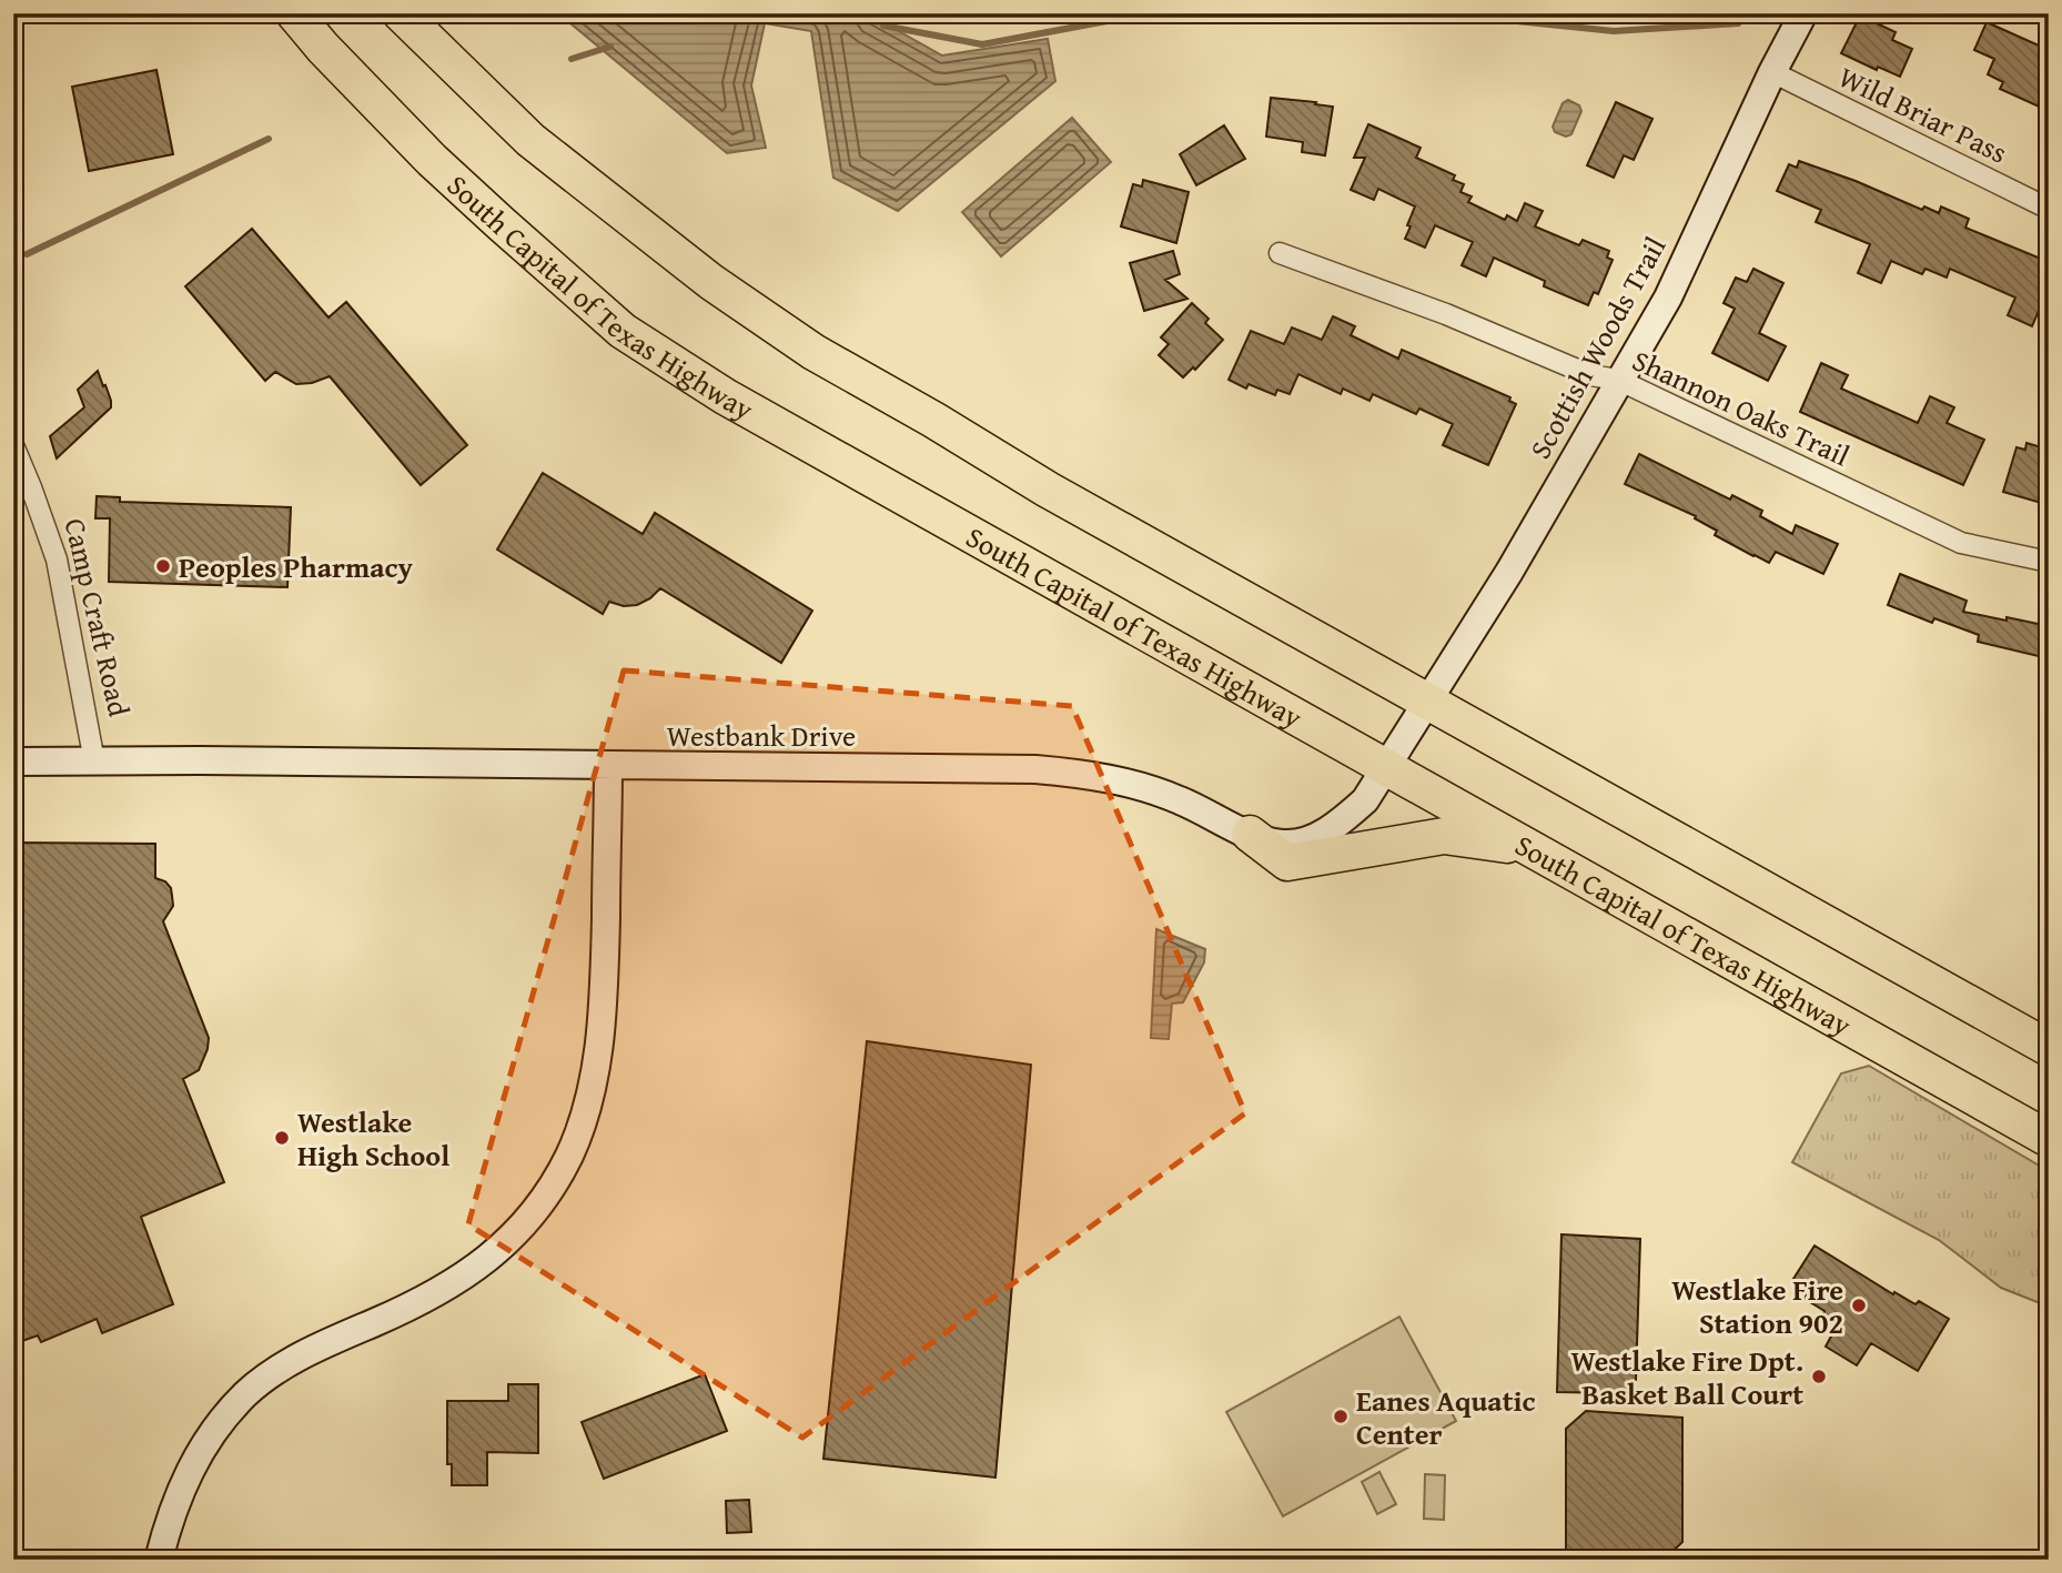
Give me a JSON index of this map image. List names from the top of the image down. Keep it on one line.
{"streets":{"highway":["South Capital of Texas Highway"],"street":["Wild Briar Pass","Scottish Woods Trail","Shannon Oaks Trail","Camp Craft Road","Westbank Drive"]},"crossings":[["Wild Briar Pass","Scottish Woods Trail"],["South Capital of Texas Highway","Westbank Drive"],["Scottish Woods Trail","Shannon Oaks Trail"],["Scottish Woods Trail","Westbank Drive"],["Camp Craft Road","Westbank Drive"]],"places":["Peoples Pharmacy","Westlake High School","Westlake Fire Station 902","Westlake Fire Dpt. Basket Ball Court","Eanes Aquatic Center"]}
